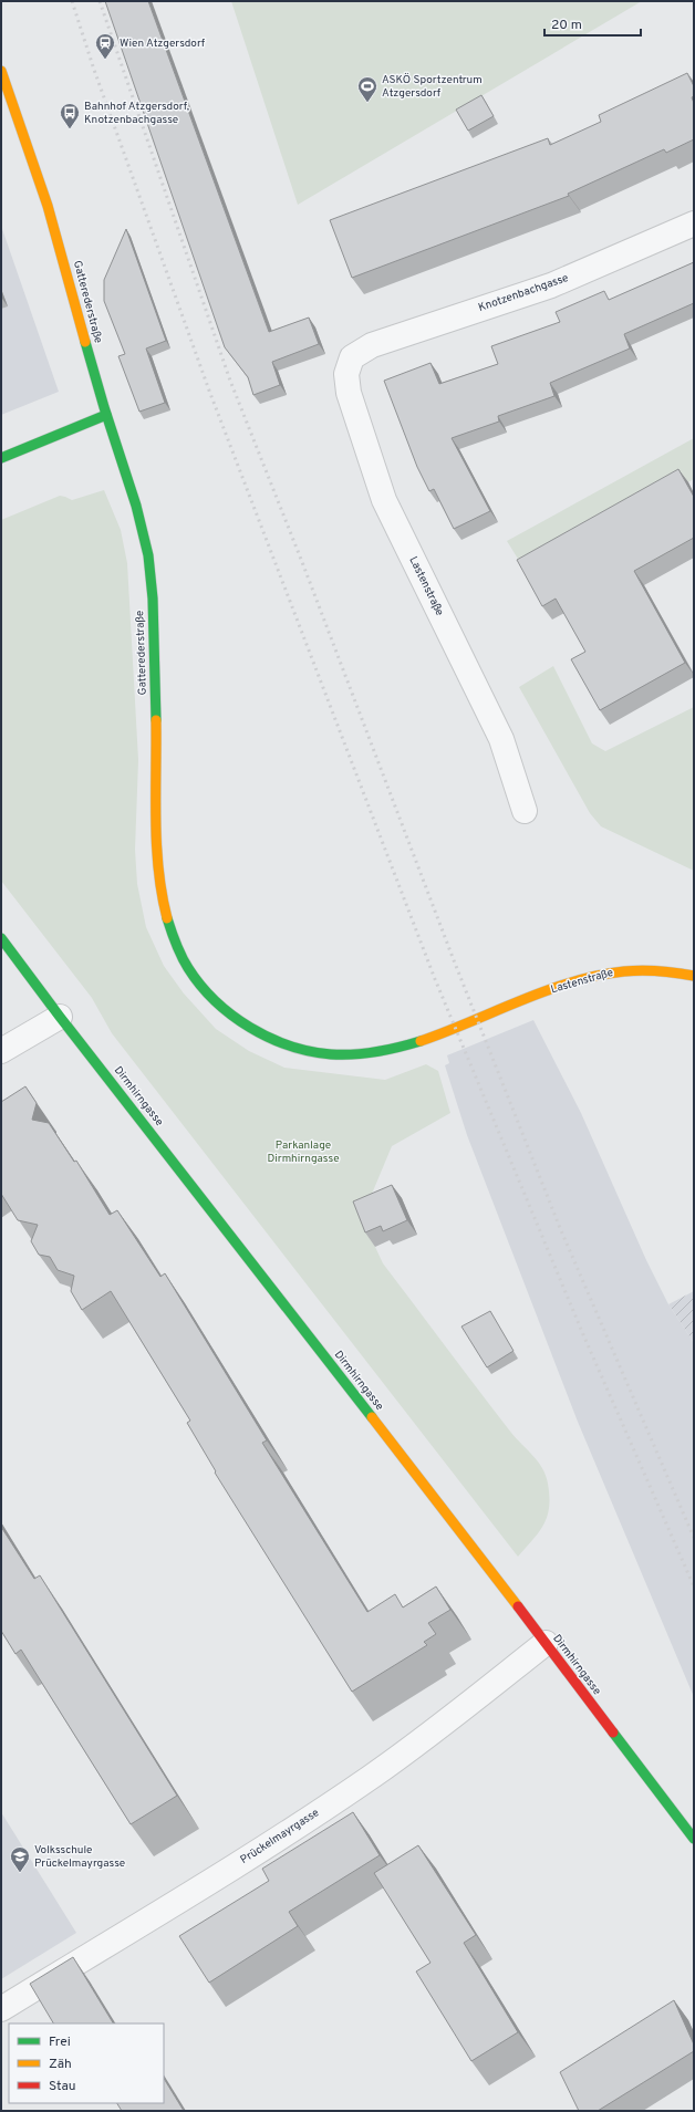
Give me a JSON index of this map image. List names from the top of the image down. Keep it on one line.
{"streets":{"street":["Knotzenbachgasse","Gatterederstraße","Lastenstraße","Dirmhirngasse","Prückelmayrgasse"]},"crossings":[["Knotzenbachgasse","Lastenstraße"],["Gatterederstraße","Lastenstraße"],["Dirmhirngasse","Prückelmayrgasse"]],"parks":["Parkanlage Dirmhirngasse"],"places":{"station":["Wien Atzgersdorf"],"sports":["ASKÖ Sportzentrum Atzgersdorf"],"bus stop":["Bahnhof Atzgersdorf, Knotzenbachgasse"],"school or university":["Volksschule Prückelmayrgasse"]},"legend":["Frei","Zäh","Stau"],"scale_bar":"20 m"}
